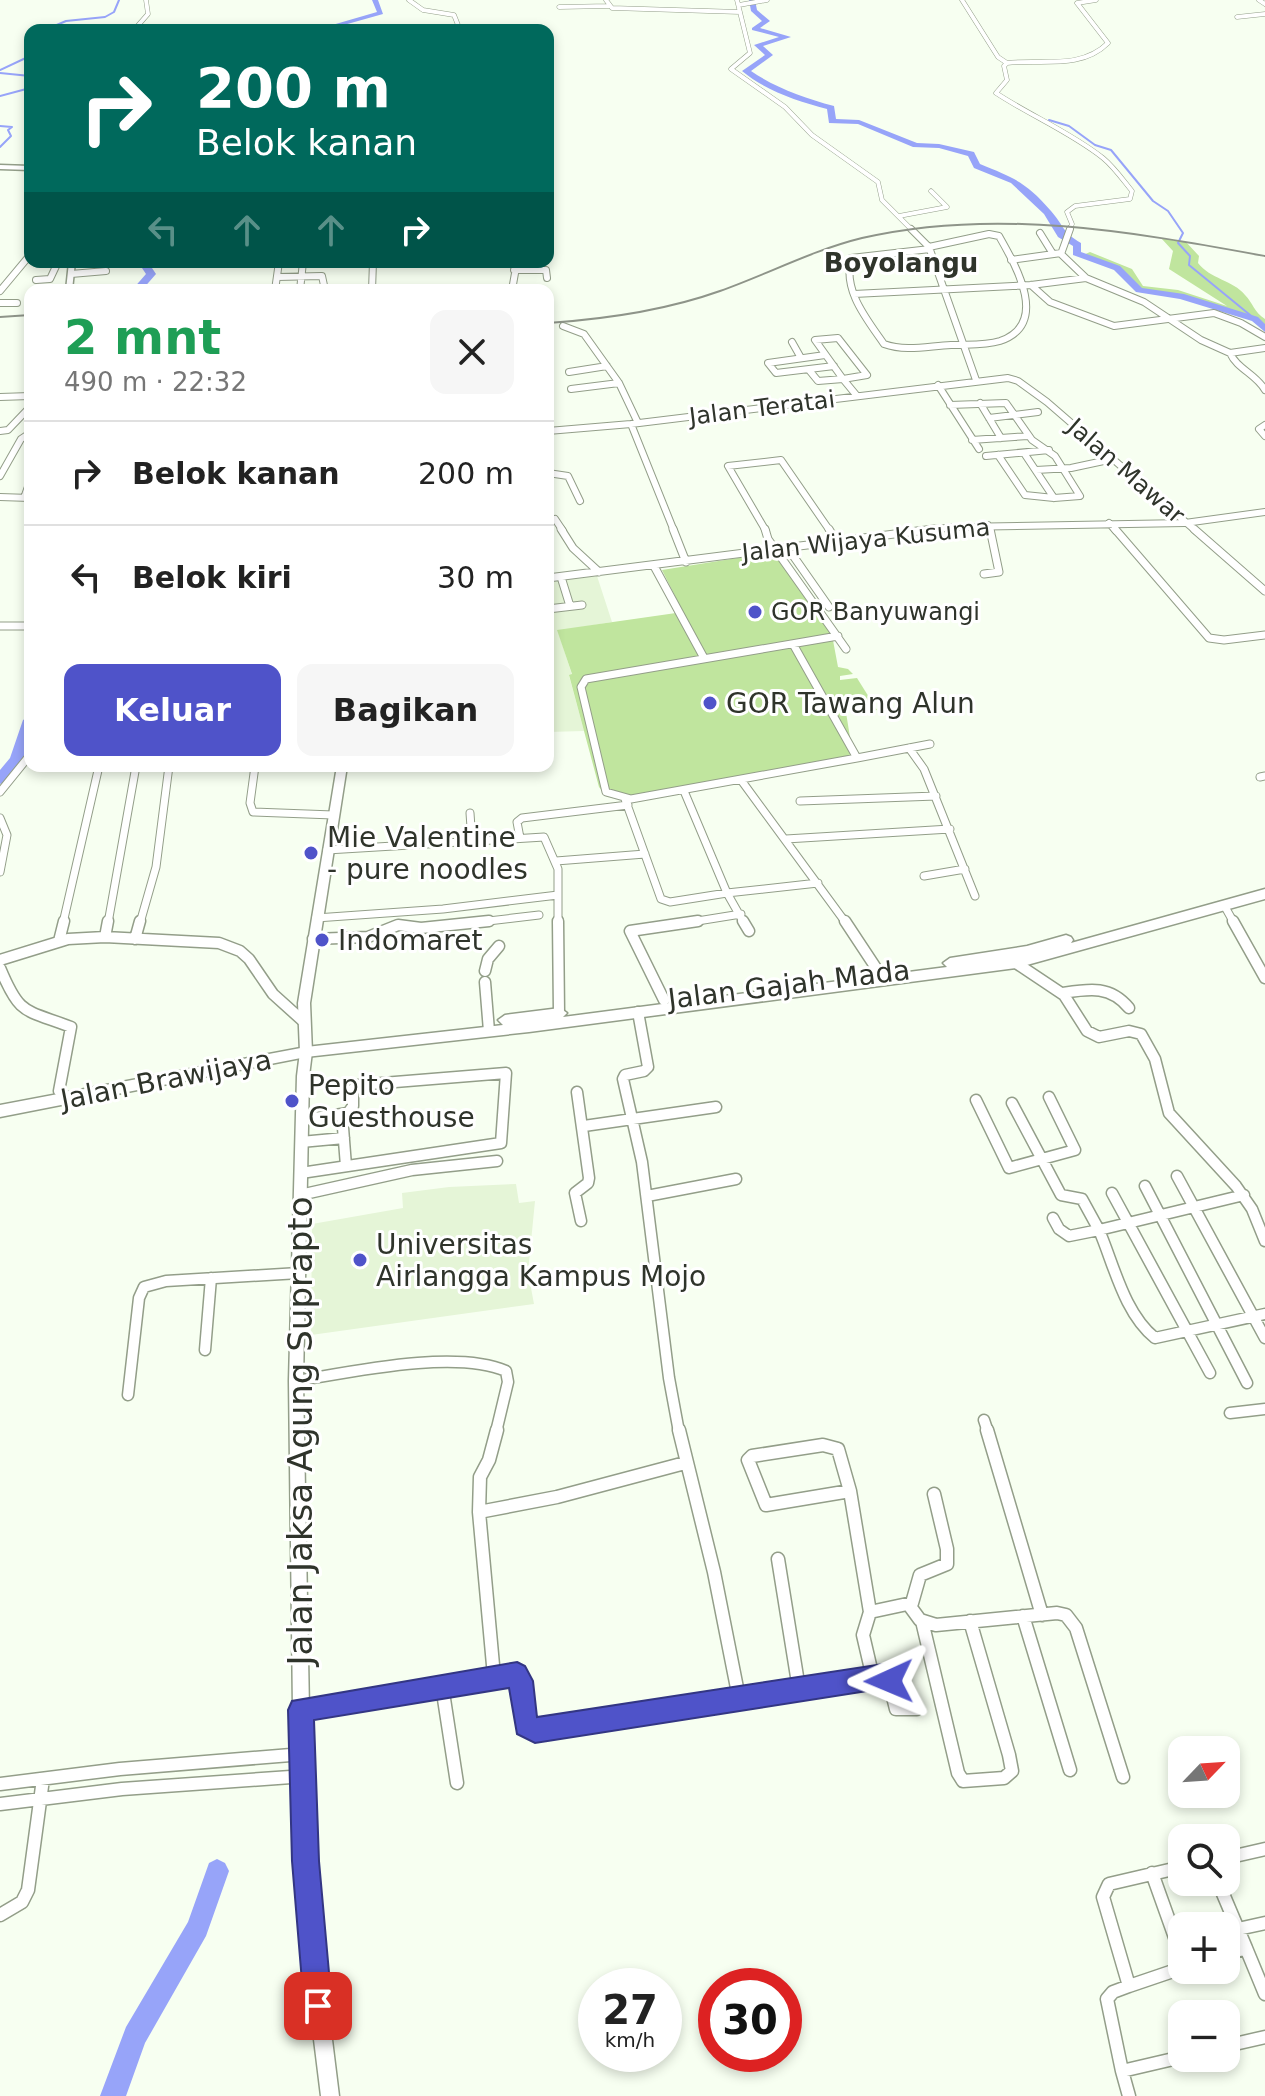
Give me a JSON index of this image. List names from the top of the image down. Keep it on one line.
{"streets":{"highway":["Jalan Gajah Mada","Jalan Brawijaya"],"main road":["Jalan Jaksa Agung Suprapto"],"street":["Jalan Teratai","Jalan Mawar","Jalan Wijaya Kusuma"]},"crossings":[["Jalan Teratai","Jalan Mawar"],["Jalan Mawar","Jalan Wijaya Kusuma"],["Jalan Gajah Mada","Jalan Brawijaya"],["Jalan Gajah Mada","Jalan Jaksa Agung Suprapto"],["Jalan Brawijaya","Jalan Jaksa Agung Suprapto"]],"districts":["Boyolangu"],"places":["GOR Banyuwangi","GOR Tawang Alun","Mie Valentine - pure noodles","Indomaret","Pepito Guesthouse","Universitas Airlangga Kampus Mojo"],"north":"top right","page":{"turn":["200 m","Belok kanan"],"heading":["2 mnt","490 m · 22:32"],"list":[{"name":"Belok kanan","value":"200 m"},{"name":"Belok kiri","value":"30 m"}],"buttons":["Keluar","Bagikan"],"map_buttons":["+","−"],"speed":"27 km/h","limit":"30"}}
